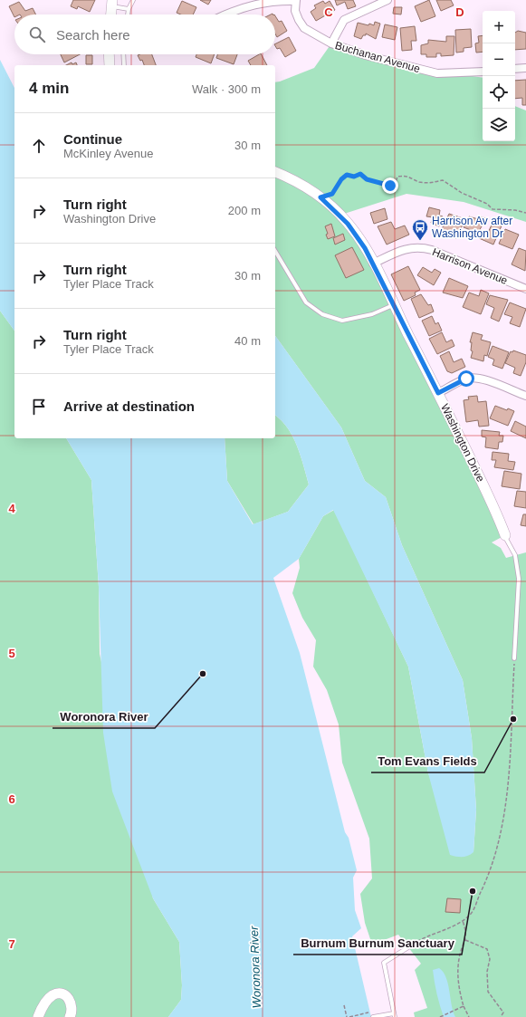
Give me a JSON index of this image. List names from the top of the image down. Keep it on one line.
{"streets":{"street":["Buchanan Avenue","Harrison Avenue","Washington Drive"]},"crossings":[["Harrison Avenue","Washington Drive"]],"water":["Woronora River"],"places":{"bus stop":["Harrison Av after Washington Dr"],"other":["Woronora River","Tom Evans Fields","Burnum Burnum Sanctuary"]},"page":{"map_buttons":["+","−"],"search":"Search here","heading":["4 min","Walk · 300 m"],"list":[["Continue","McKinley Avenue","30 m"],["Turn right","Washington Drive","200 m"],["Turn right","Tyler Place Track","30 m"],["Turn right","Tyler Place Track","40 m"],"Arrive at destination"]},"grid":{"columns":["C","D"],"rows":["4","5","6","7"]}}
